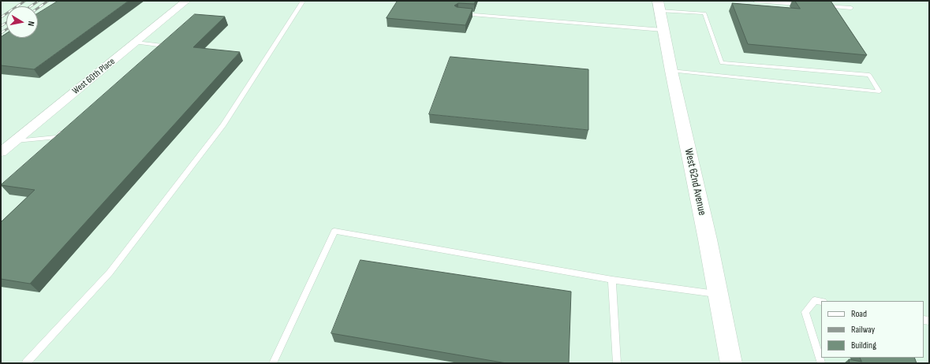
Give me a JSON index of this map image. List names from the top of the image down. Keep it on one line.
{"streets":{"street":["West 60th Place","West 62nd Avenue"]},"legend":["Road","Railway","Building"],"north":"right"}
